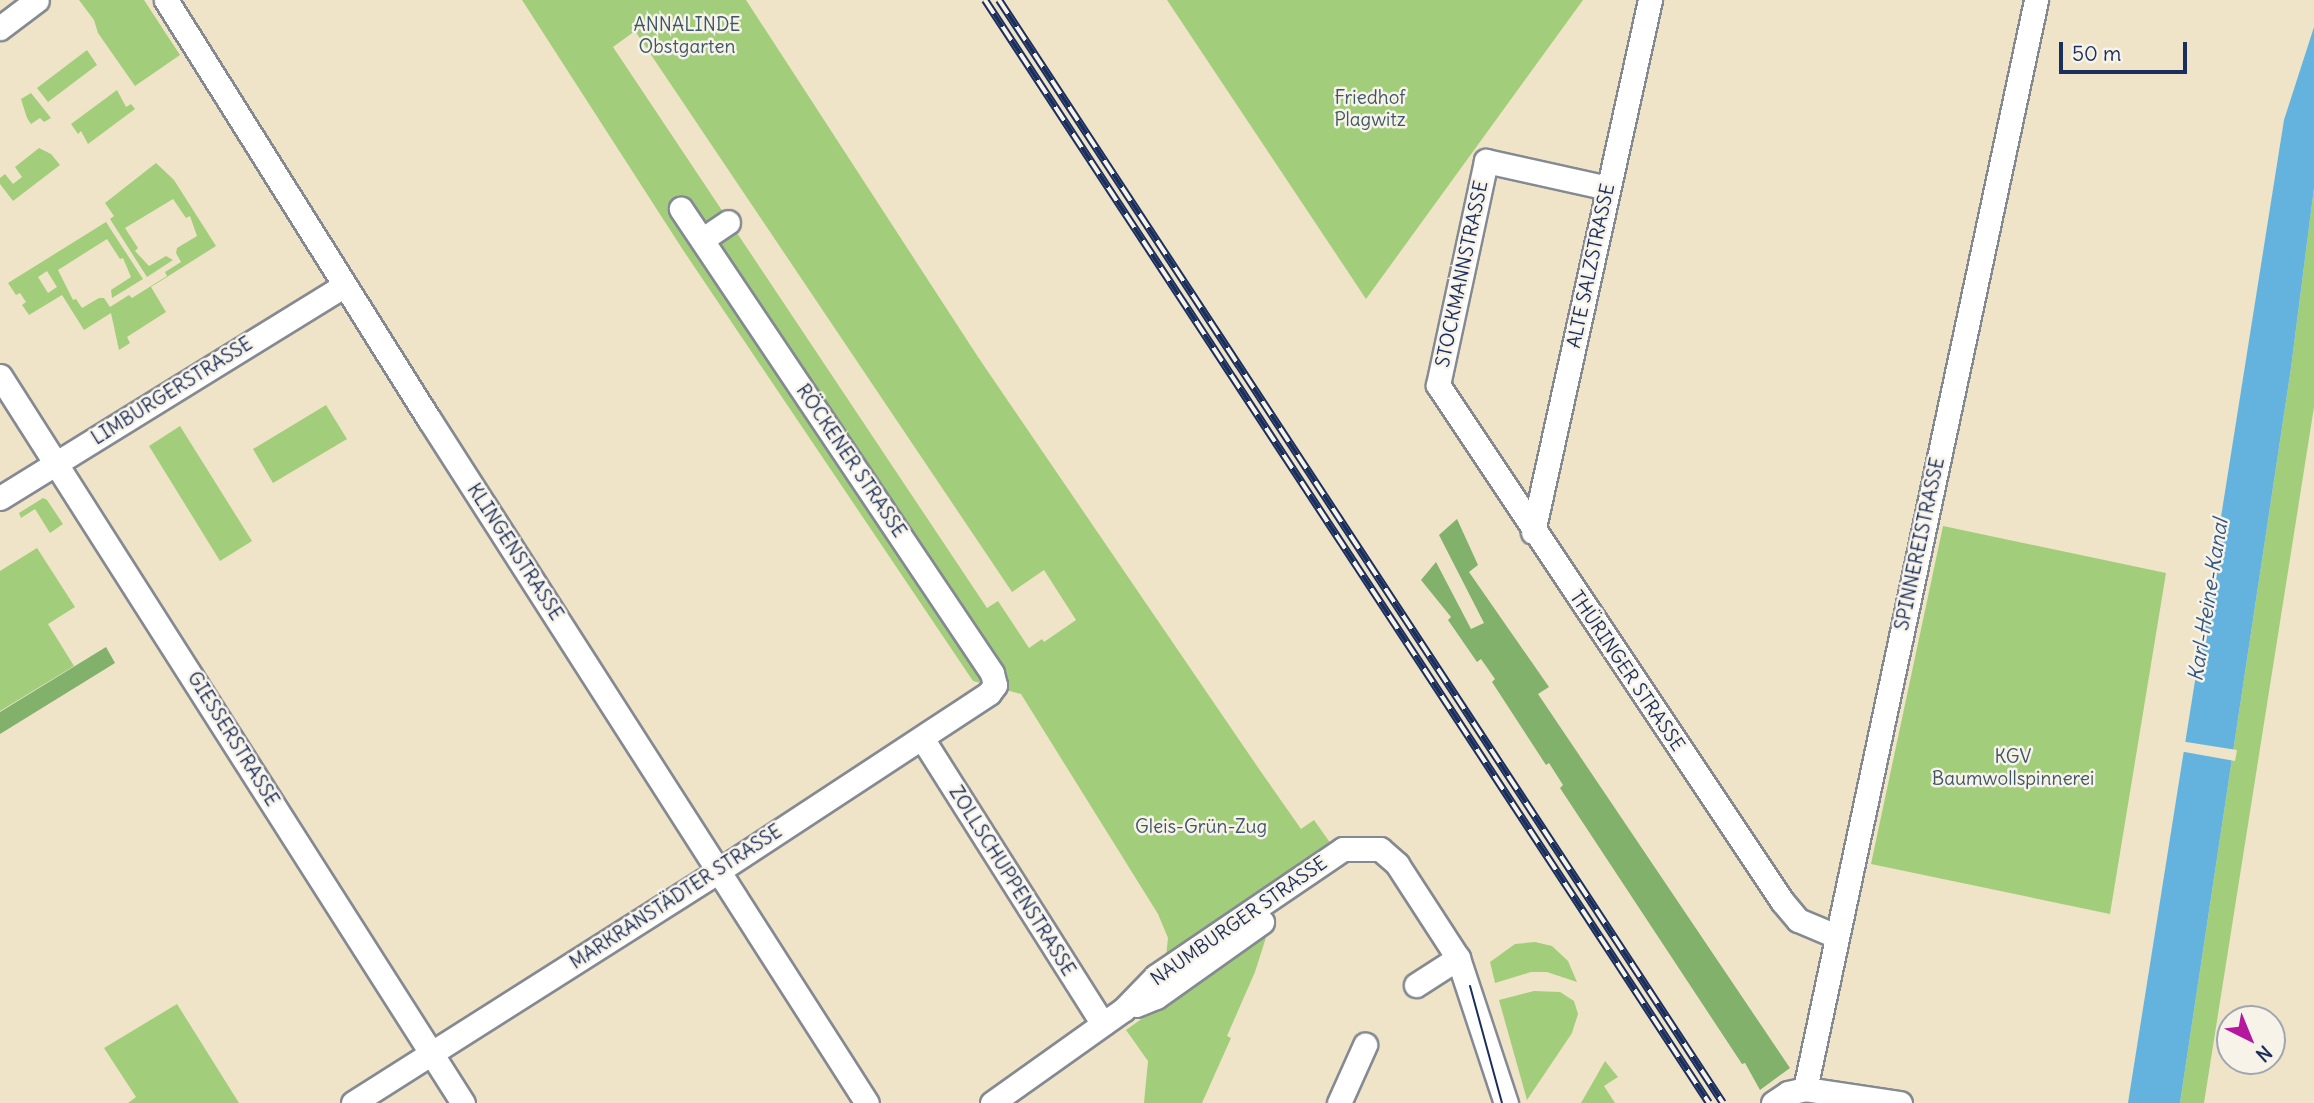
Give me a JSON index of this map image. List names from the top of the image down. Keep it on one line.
{"streets":{"street":["ALTE SALZSTRASSE","STOCKMANNSTRASSE","LIMBURGERSTRASSE","RÖCKENER STRASSE","SPINNEREISTRASSE","KLINGENSTRASSE","THÜRINGER STRASSE","GIESSERSTRASSE","ZOLLSCHUPPENSTRASSE","MARKRANSTÄDTER STRASSE","NAUMBURGER STRASSE"]},"crossings":[["ALTE SALZSTRASSE","STOCKMANNSTRASSE"],["ALTE SALZSTRASSE","THÜRINGER STRASSE"],["STOCKMANNSTRASSE","THÜRINGER STRASSE"],["LIMBURGERSTRASSE","KLINGENSTRASSE"],["LIMBURGERSTRASSE","GIESSERSTRASSE"],["RÖCKENER STRASSE","MARKRANSTÄDTER STRASSE"],["SPINNEREISTRASSE","THÜRINGER STRASSE"],["KLINGENSTRASSE","MARKRANSTÄDTER STRASSE"],["GIESSERSTRASSE","MARKRANSTÄDTER STRASSE"],["ZOLLSCHUPPENSTRASSE","MARKRANSTÄDTER STRASSE"],["ZOLLSCHUPPENSTRASSE","NAUMBURGER STRASSE"]],"water":["Karl-Heine-Kanal"],"parks":["ANNALINDE Obstgarten","Friedhof Plagwitz","KGV Baumwollspinnerei","Gleis-Grün-Zug"],"scale_bar":"50 m","north":"bottom right"}
